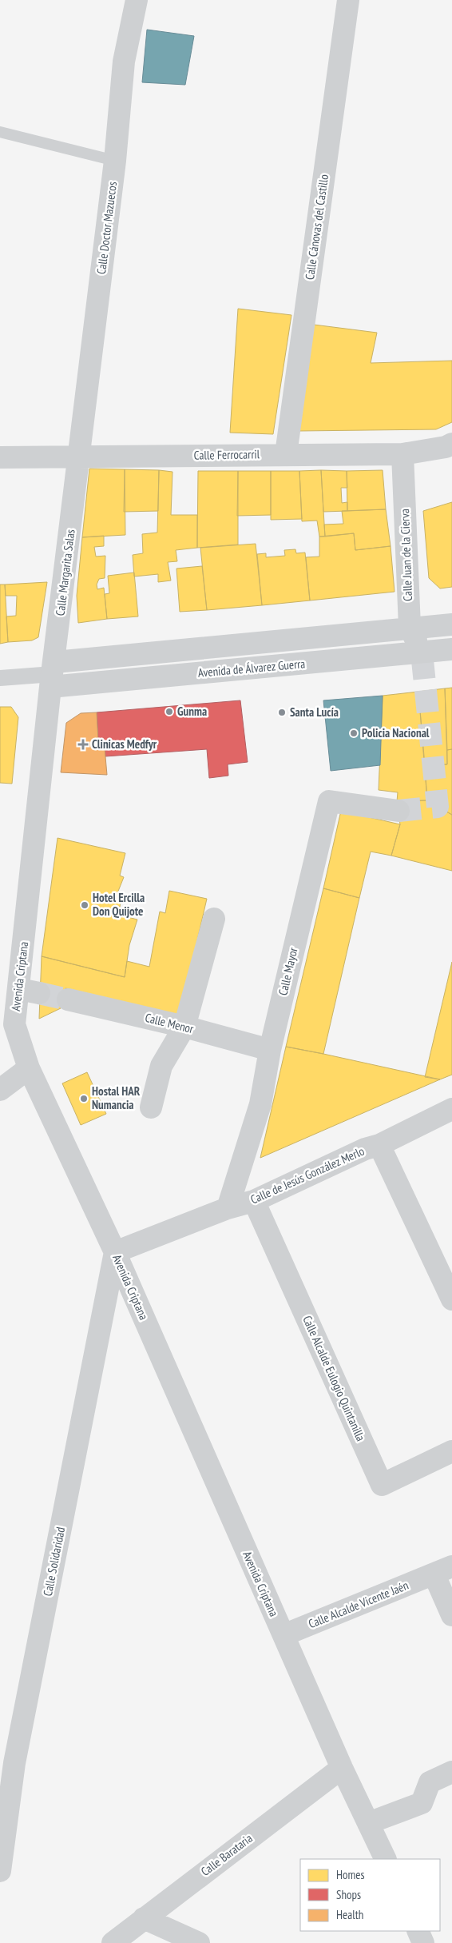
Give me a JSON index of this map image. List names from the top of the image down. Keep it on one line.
{"streets":{"street":["Calle Cánovas del Castillo","Calle Doctor Mazuecos","Calle Ferrocarril","Calle Juan de la Cierva","Calle Margarita Salas","Avenida de Álvarez Guerra","Calle Mayor","Avenida Criptana","Calle Menor","Calle de Jesús González Merlo","Calle Alcalde Eulogio Quintanilla","Calle Solidaridad","Calle Alcalde Vicente Jaén","Calle Barataria"]},"crossings":[["Calle Cánovas del Castillo","Calle Ferrocarril"],["Calle Doctor Mazuecos","Calle Ferrocarril"],["Calle Doctor Mazuecos","Calle Margarita Salas"],["Calle Ferrocarril","Calle Juan de la Cierva"],["Calle Ferrocarril","Calle Margarita Salas"],["Calle Juan de la Cierva","Avenida de Álvarez Guerra"],["Calle Margarita Salas","Avenida de Álvarez Guerra"],["Calle Margarita Salas","Avenida Criptana"],["Avenida de Álvarez Guerra","Avenida Criptana"],["Calle Mayor","Calle Menor"],["Calle Mayor","Calle de Jesús González Merlo"],["Avenida Criptana","Calle de Jesús González Merlo"],["Avenida Criptana","Calle Solidaridad"],["Avenida Criptana","Calle Alcalde Vicente Jaén"],["Avenida Criptana","Calle Barataria"],["Calle de Jesús González Merlo","Calle Alcalde Eulogio Quintanilla"],["Calle de Jesús González Merlo","Calle Solidaridad"]],"places":{"other":["Gunma","Santa Lucía","Policia Nacional","Hotel Ercilla Don Quijote","Hostal HAR Numancia"],"health":["Clinicas Medfyr"]},"legend":["Homes","Shops","Health"]}
